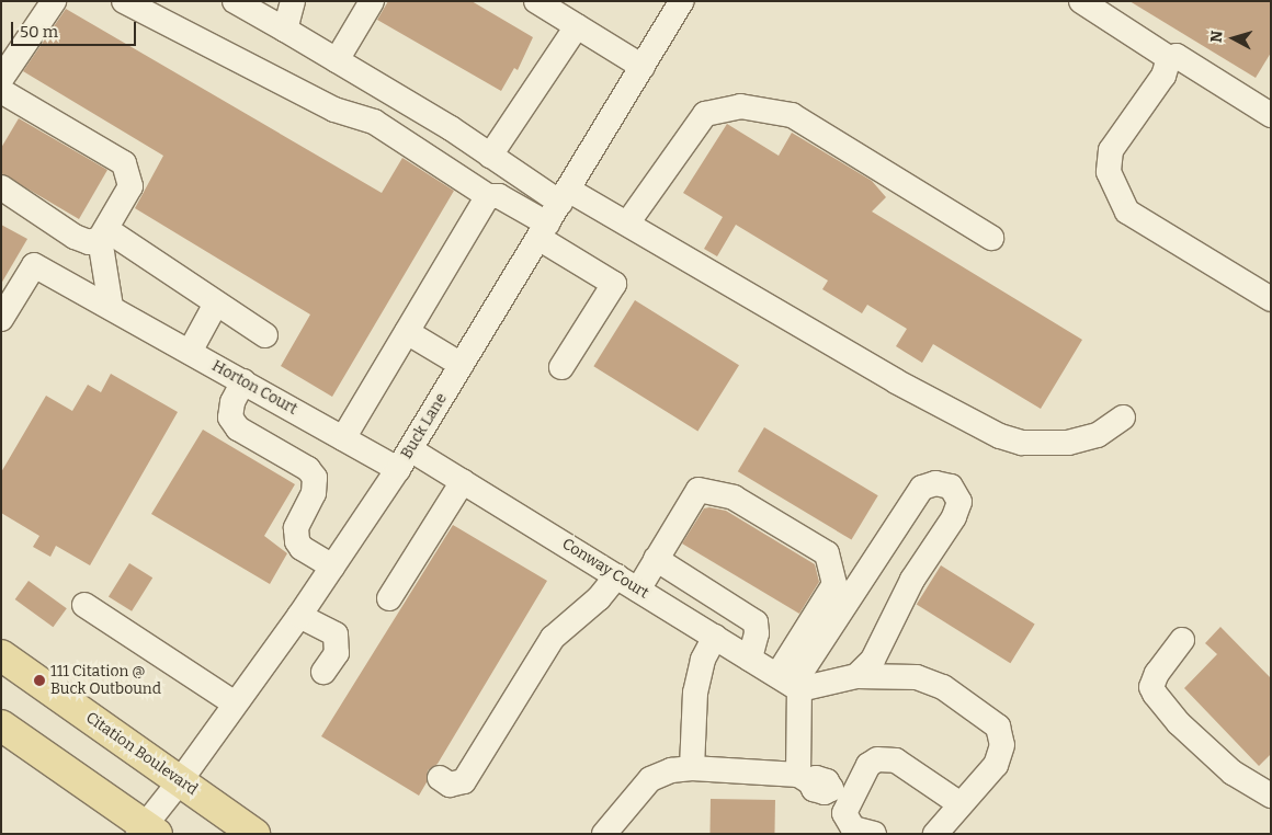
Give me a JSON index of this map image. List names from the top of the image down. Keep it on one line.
{"streets":{"main road":["Citation Boulevard"],"street":["Horton Court","Buck Lane","Conway Court"]},"crossings":[["Horton Court","Buck Lane"],["Horton Court","Conway Court"],["Buck Lane","Conway Court"],["Buck Lane","Citation Boulevard"]],"places":["111 Citation @ Buck Outbound"],"scale_bar":"50 m","north":"left"}
